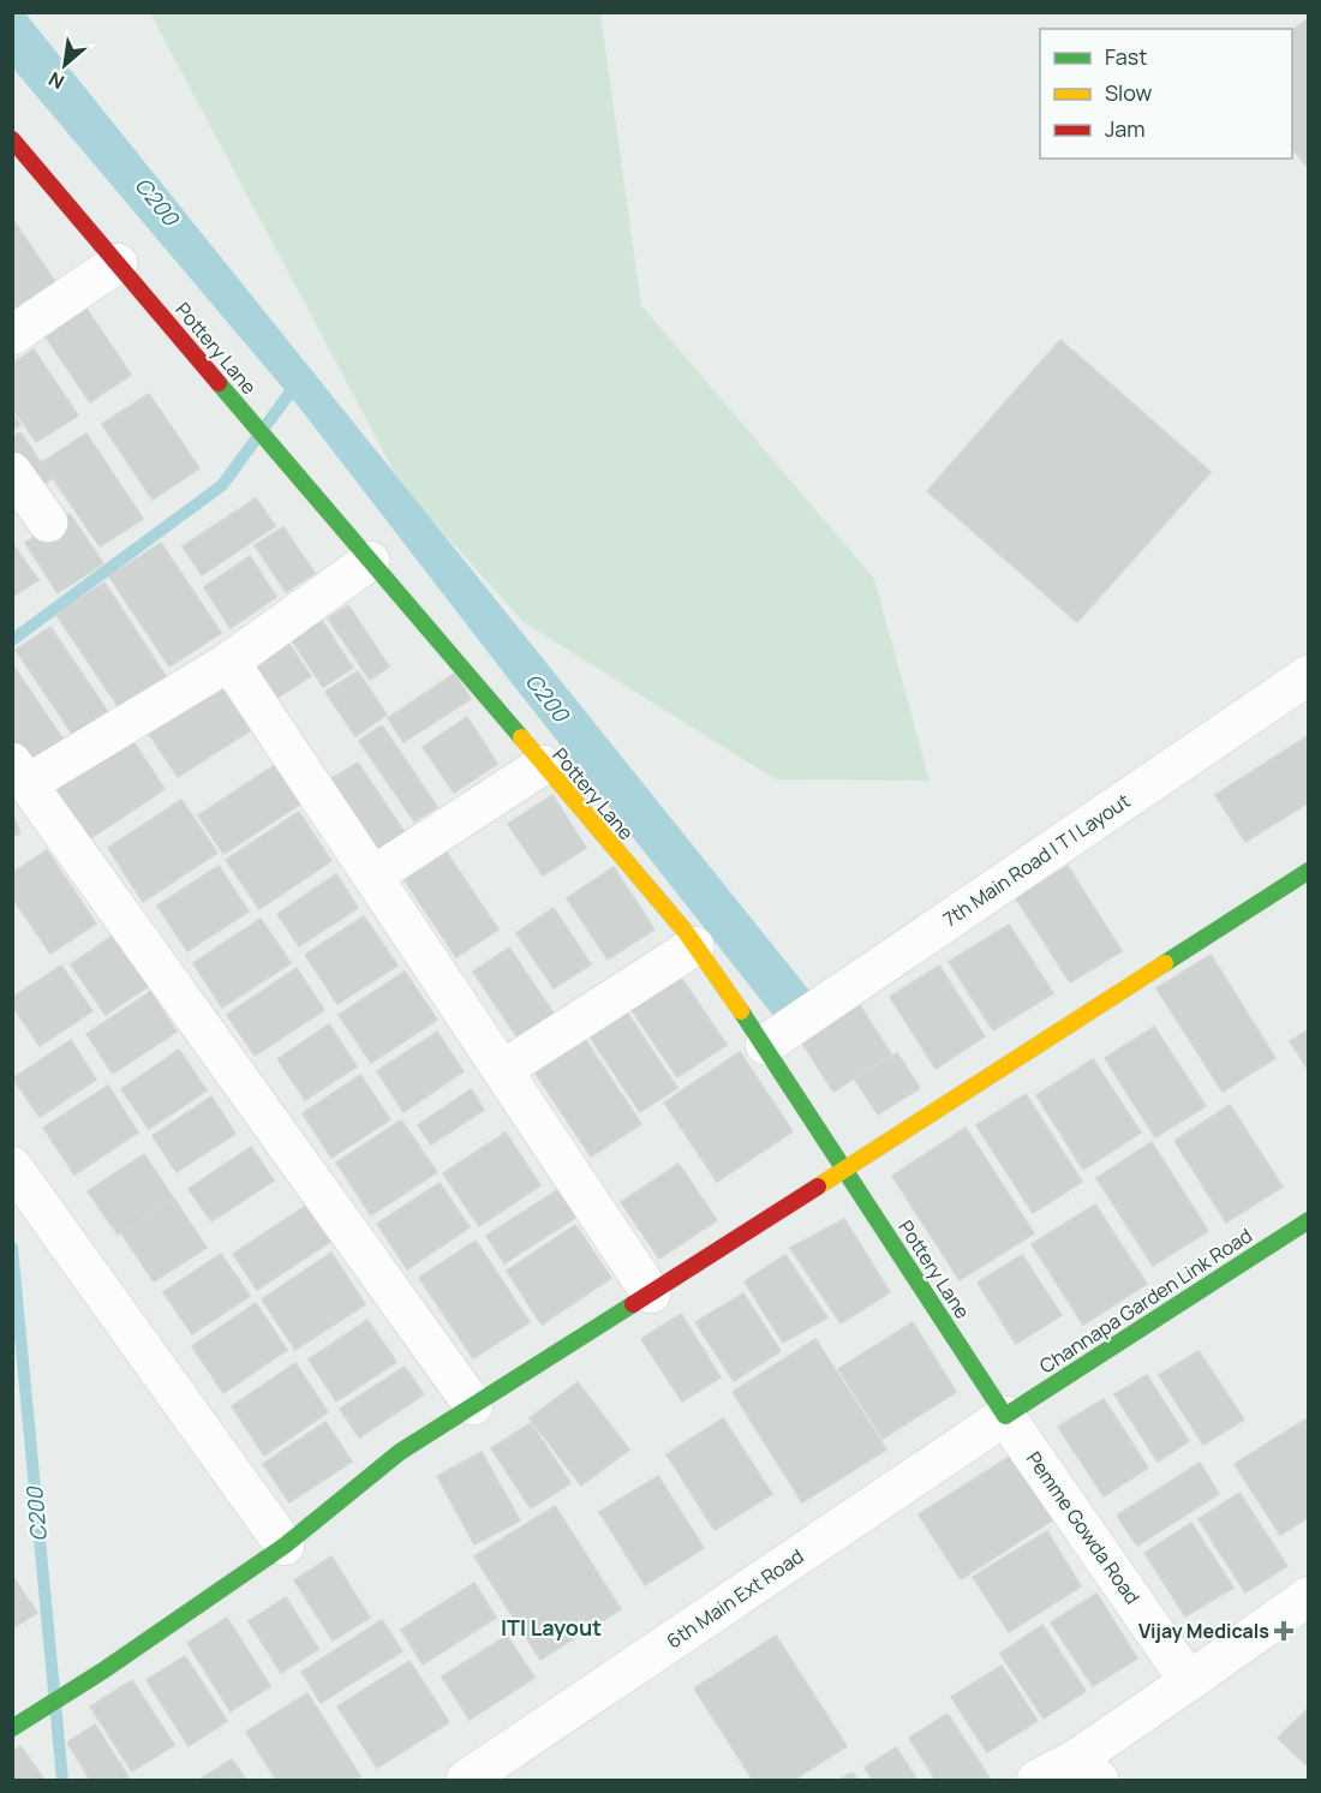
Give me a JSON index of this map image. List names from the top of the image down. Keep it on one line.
{"streets":{"street":["Pottery Lane","7th Main Road I T I Layout","Channapa Garden Link Road","Pemme Gowda Road","6th Main Ext Road"]},"crossings":[["Pottery Lane","7th Main Road I T I Layout"],["Pottery Lane","Channapa Garden Link Road"],["Pottery Lane","Pemme Gowda Road"],["Pottery Lane","6th Main Ext Road"],["Channapa Garden Link Road","Pemme Gowda Road"],["Channapa Garden Link Road","6th Main Ext Road"],["Pemme Gowda Road","6th Main Ext Road"]],"districts":["ITI Layout"],"water":["C200"],"places":{"health":["Vijay Medicals"]},"legend":["Fast","Slow","Jam"],"north":"bottom left"}
